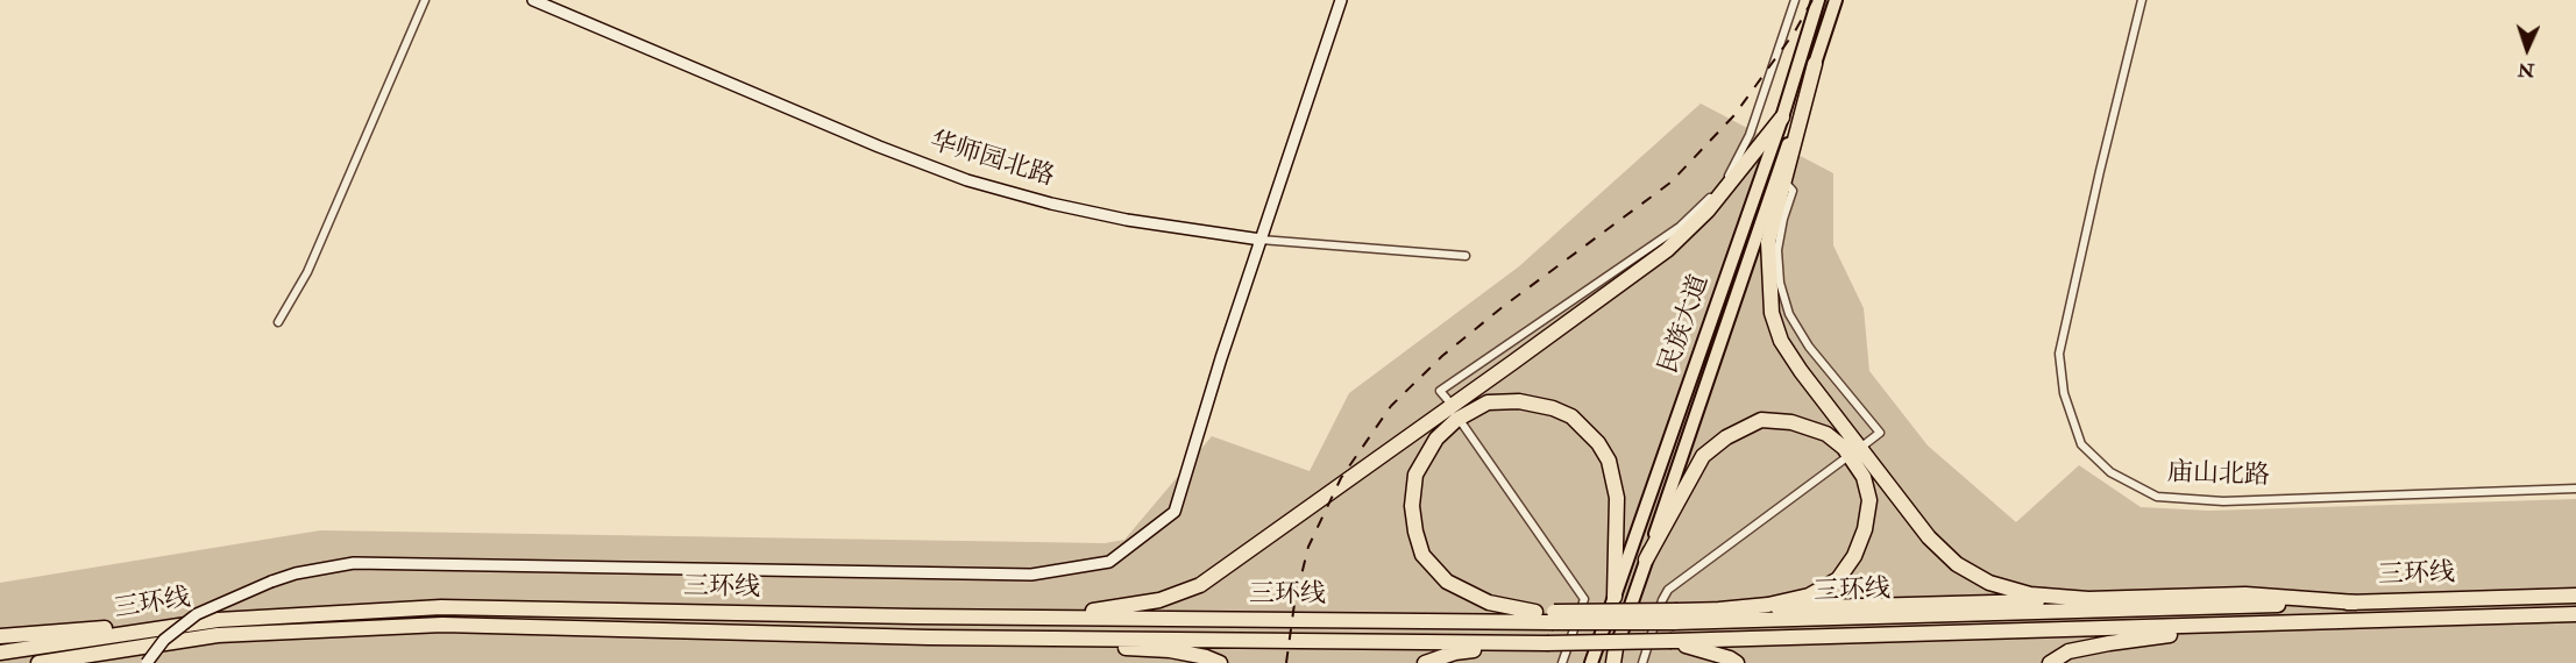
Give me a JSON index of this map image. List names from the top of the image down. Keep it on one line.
{"streets":{"highway":["三环线"],"main road":["华师园北路","民族大道"],"street":["庙山北路"]},"north":"bottom"}
